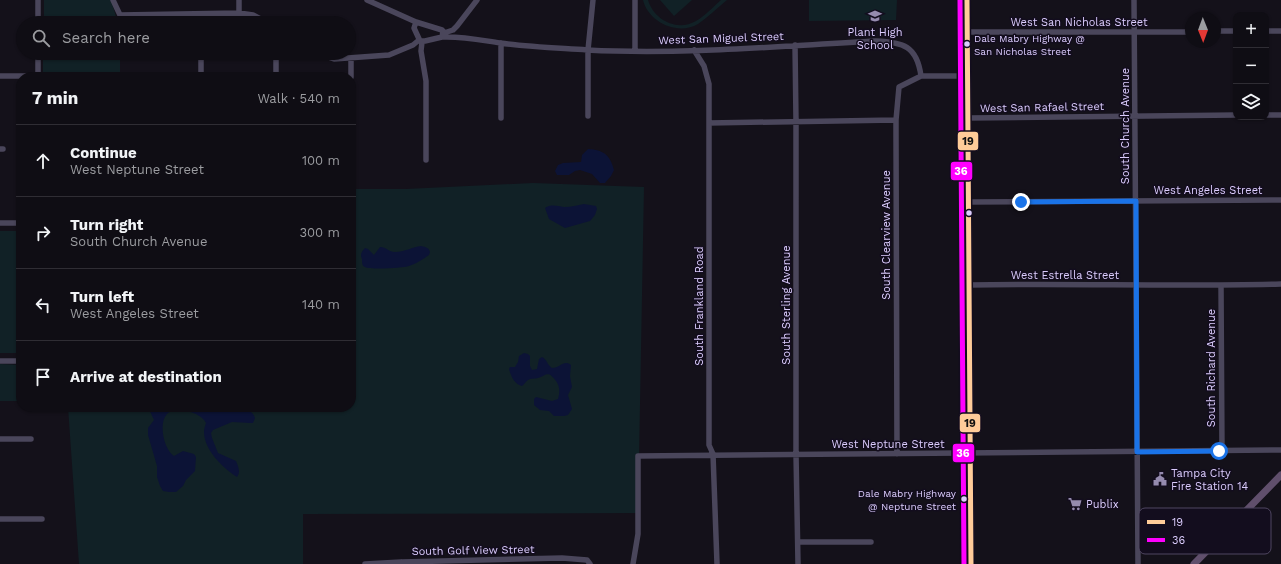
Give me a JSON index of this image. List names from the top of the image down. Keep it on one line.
{"streets":{"street":["West San Nicholas Street","West San Miguel Street","West San Rafael Street","South Church Avenue","West Angeles Street","South Clearview Avenue","West Estrella Street","South Sterling Avenue","South Frankland Road","South Richard Avenue","West Neptune Street","South Golf View Street"]},"crossings":[["West San Nicholas Street","South Church Avenue"],["West San Miguel Street","South Clearview Avenue"],["West San Miguel Street","South Sterling Avenue"],["West San Miguel Street","South Frankland Road"],["West San Rafael Street","South Church Avenue"],["South Church Avenue","West Angeles Street"],["South Church Avenue","West Estrella Street"],["South Church Avenue","West Neptune Street"],["South Clearview Avenue","West Neptune Street"],["West Estrella Street","South Richard Avenue"],["South Sterling Avenue","West Neptune Street"],["South Frankland Road","West Neptune Street"],["South Richard Avenue","West Neptune Street"]],"places":{"school or university":["Plant High School"],"other":["Dale Mabry Highway @ San Nicholas Street","Dale Mabry Highway @ Neptune Street"],"public building":["Tampa City Fire Station 14"],"supermarket":["Publix"]},"lines":["transit line 19","transit line 36"],"legend":["19","36"],"north":"bottom","page":{"map_buttons":["+","−"],"search":"Search here","heading":["7 min","Walk · 540 m"],"list":[["Continue","West Neptune Street","100 m"],["Turn right","South Church Avenue","300 m"],["Turn left","West Angeles Street","140 m"],"Arrive at destination"]}}
